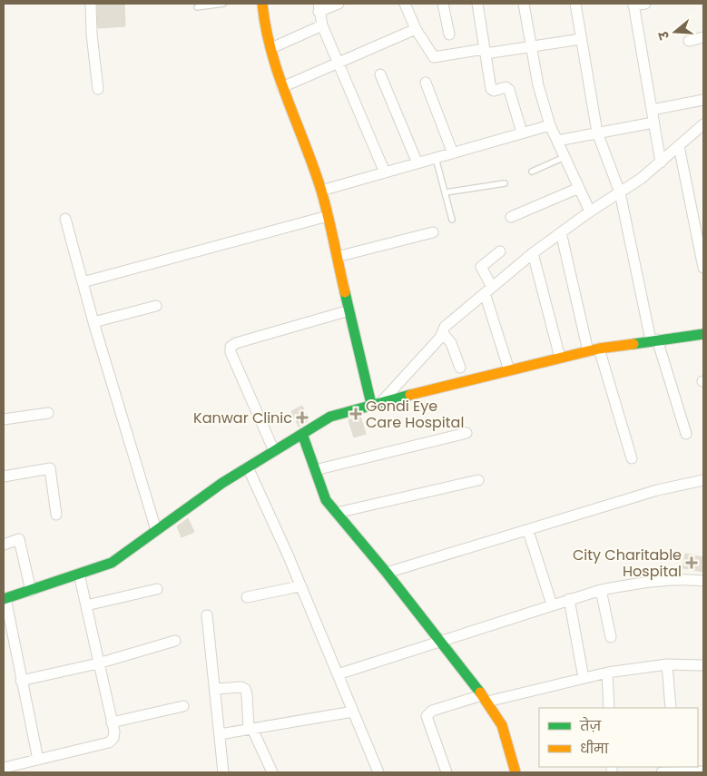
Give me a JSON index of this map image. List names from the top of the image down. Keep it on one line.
{"places":{"health":["Gondi Eye Care Hospital","Kanwar Clinic","City Charitable Hospital"]},"legend":["तेज़","धीमा"],"north":"left"}
